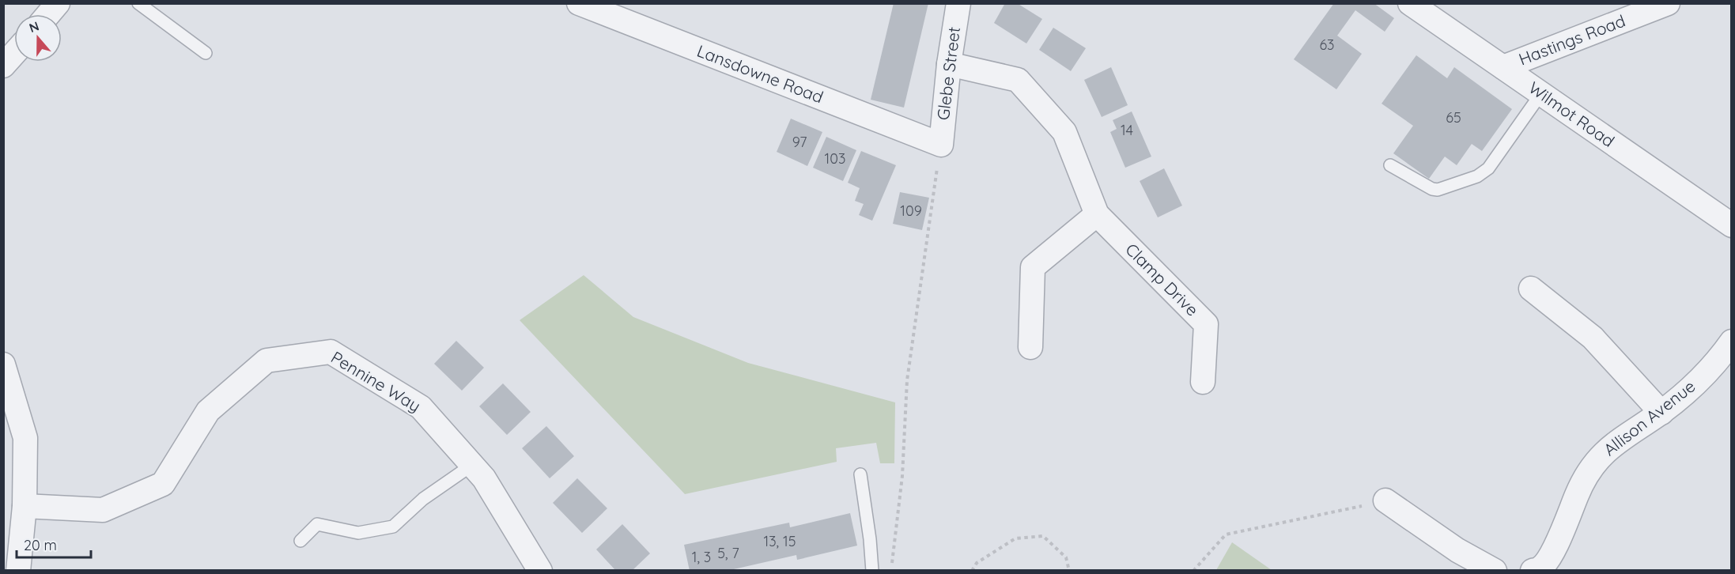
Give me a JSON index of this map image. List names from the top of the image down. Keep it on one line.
{"streets":{"street":["Hastings Road","Glebe Street","Lansdowne Road","Wilmot Road","Clamp Drive","Pennine Way","Allison Avenue"]},"crossings":[["Hastings Road","Wilmot Road"],["Glebe Street","Lansdowne Road"],["Glebe Street","Clamp Drive"]],"house_numbers":["63","65","14","97","103","109","13, 15","5, 7","1, 3"],"scale_bar":"20 m","north":"top"}
